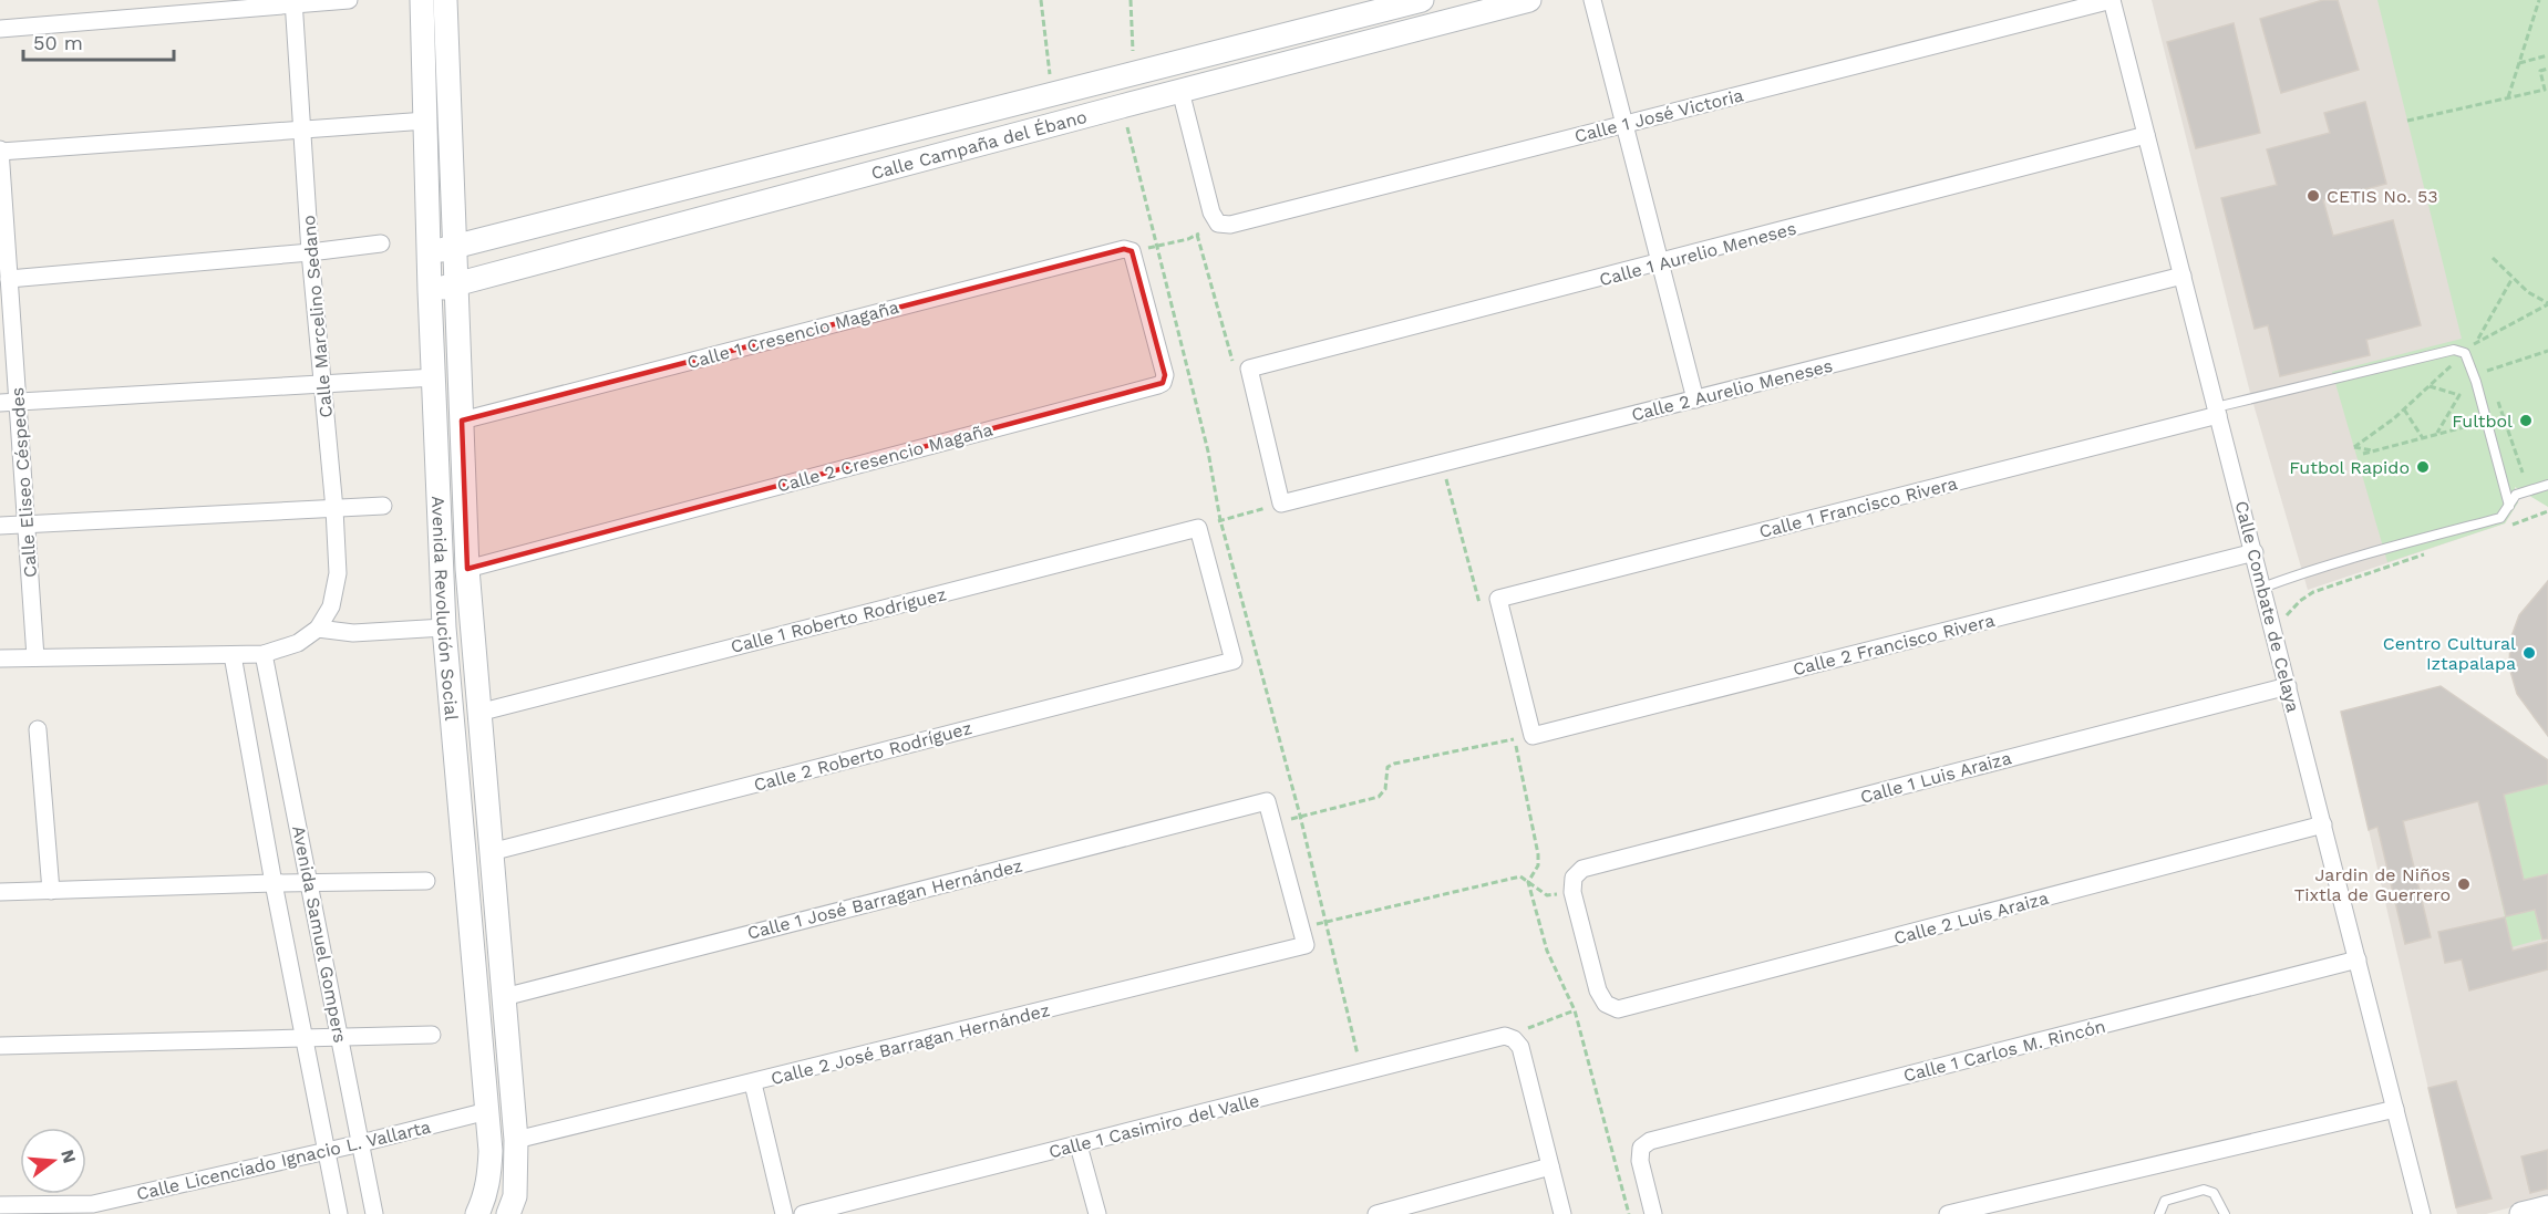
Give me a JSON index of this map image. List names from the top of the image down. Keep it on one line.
{"streets":{"street":["Calle 1 José Victoria","Calle Campaña del Ébano","Calle 1 Aurelio Meneses","Calle Marcelino Sedano","Calle 1 Cresencio Magaña","Calle 2 Aurelio Meneses","Calle 2 Cresencio Magaña","Calle Eliseo Céspedes","Calle 1 Francisco Rivera","Calle Combate de Celaya","Avenida Revolución Social","Calle 1 Roberto Rodríguez","Calle 2 Francisco Rivera","Calle 2 Roberto Rodríguez","Calle 1 Luis Araiza","Calle 1 José Barragan Hernández","Calle 2 Luis Araiza","Avenida Samuel Gompers","Calle 2 José Barragan Hernández","Calle 1 Carlos M. Rincón","Calle 1 Casimiro del Valle","Calle Licenciado Ignacio L. Vallarta"]},"crossings":[["Calle 1 José Victoria","Calle Combate de Celaya"],["Calle Campaña del Ébano","Avenida Revolución Social"],["Calle 1 Aurelio Meneses","Calle Combate de Celaya"],["Calle 1 Cresencio Magaña","Calle 2 Cresencio Magaña"],["Calle 1 Cresencio Magaña","Avenida Revolución Social"],["Calle 2 Aurelio Meneses","Calle Combate de Celaya"],["Calle 2 Cresencio Magaña","Avenida Revolución Social"],["Calle 1 Francisco Rivera","Calle Combate de Celaya"],["Calle 1 Francisco Rivera","Calle 2 Francisco Rivera"],["Calle Combate de Celaya","Calle 2 Francisco Rivera"],["Calle Combate de Celaya","Calle 1 Luis Araiza"],["Calle Combate de Celaya","Calle 2 Luis Araiza"],["Calle Combate de Celaya","Calle 1 Carlos M. Rincón"],["Avenida Revolución Social","Calle 1 Roberto Rodríguez"],["Avenida Revolución Social","Calle 2 Roberto Rodríguez"],["Avenida Revolución Social","Calle 1 José Barragan Hernández"],["Avenida Revolución Social","Calle 2 José Barragan Hernández"],["Avenida Revolución Social","Calle Licenciado Ignacio L. Vallarta"],["Calle 1 Roberto Rodríguez","Calle 2 Roberto Rodríguez"],["Calle 1 Luis Araiza","Calle 2 Luis Araiza"],["Avenida Samuel Gompers","Calle Licenciado Ignacio L. Vallarta"]],"places":["CETIS No. 53","Fultbol","Futbol Rapido","Centro Cultural Iztapalapa","Jardin de Niños Tixtla de Guerrero"],"scale_bar":"50 m","north":"right"}
